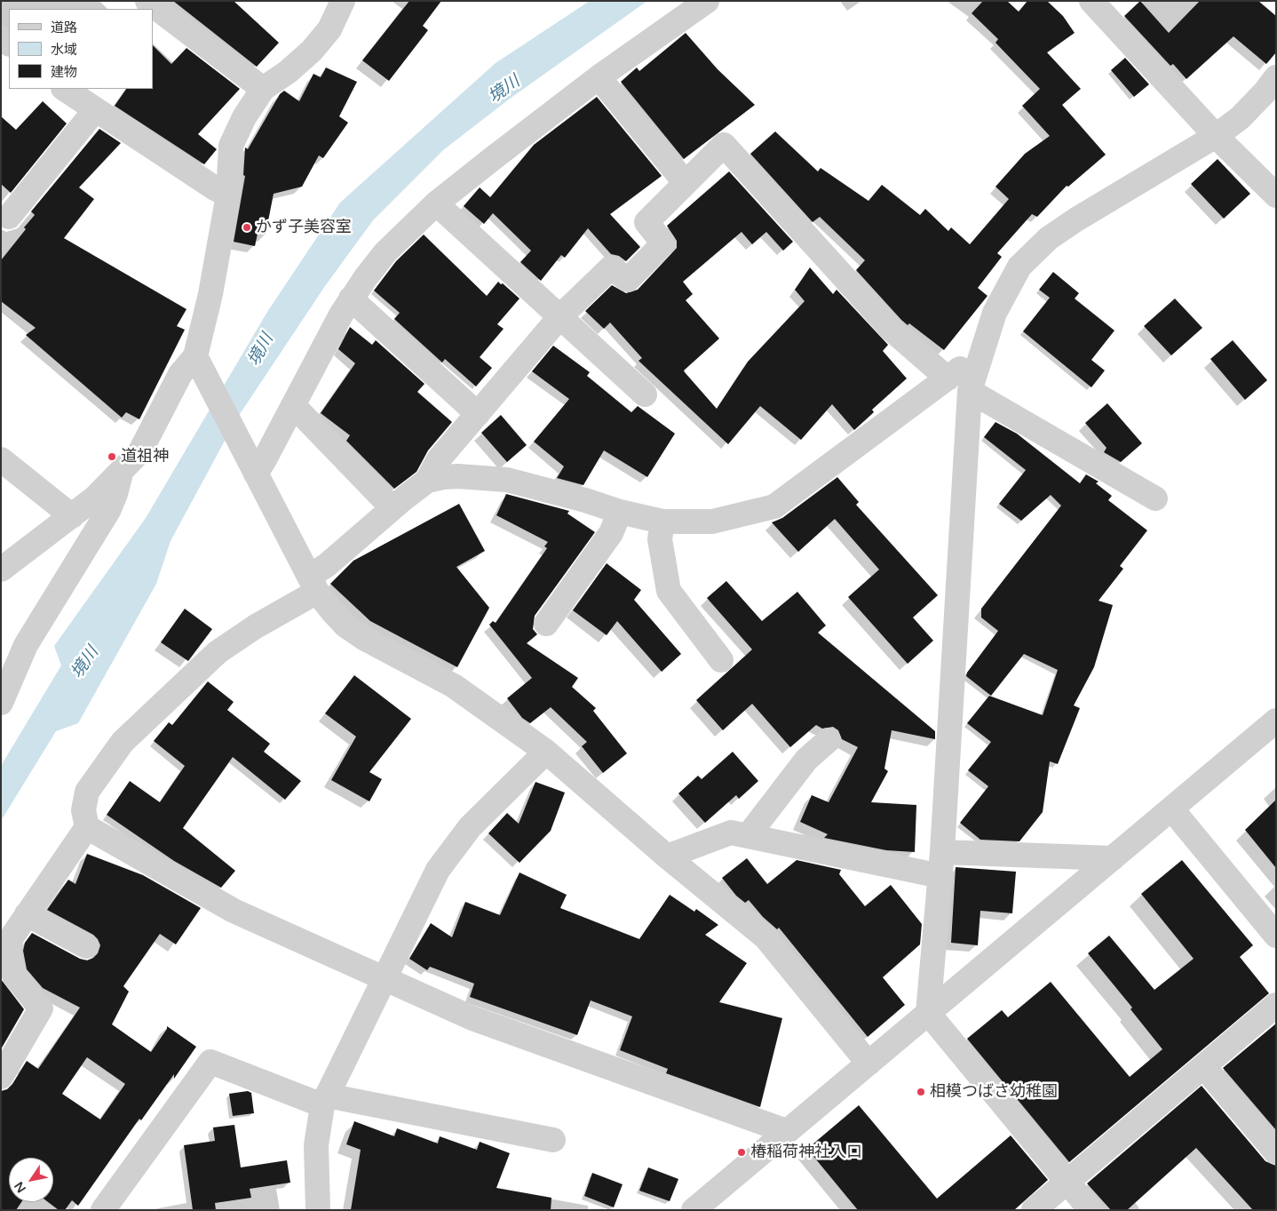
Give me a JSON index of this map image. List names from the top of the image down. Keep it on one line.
{"water":["境川"],"places":["かず子美容室","道祖神","相模つばさ幼稚園","椿稲荷神社入口"],"legend":["道路","水域","建物"],"north":"bottom left"}
